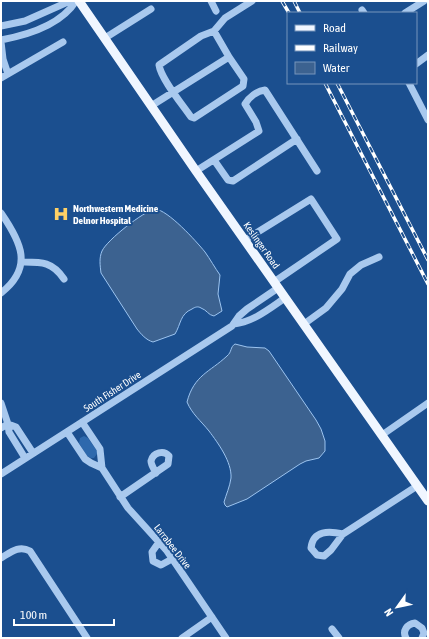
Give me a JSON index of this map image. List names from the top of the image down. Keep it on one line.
{"streets":{"main road":["Keslinger Road"],"street":["South Fisher Drive","Larrabee Drive"]},"crossings":[["Keslinger Road","South Fisher Drive"],["South Fisher Drive","Larrabee Drive"]],"places":{"hospital":["Northwestern Medicine Delnor Hospital"]},"legend":["Road","Railway","Water"],"scale_bar":"100 m","north":"bottom left"}
